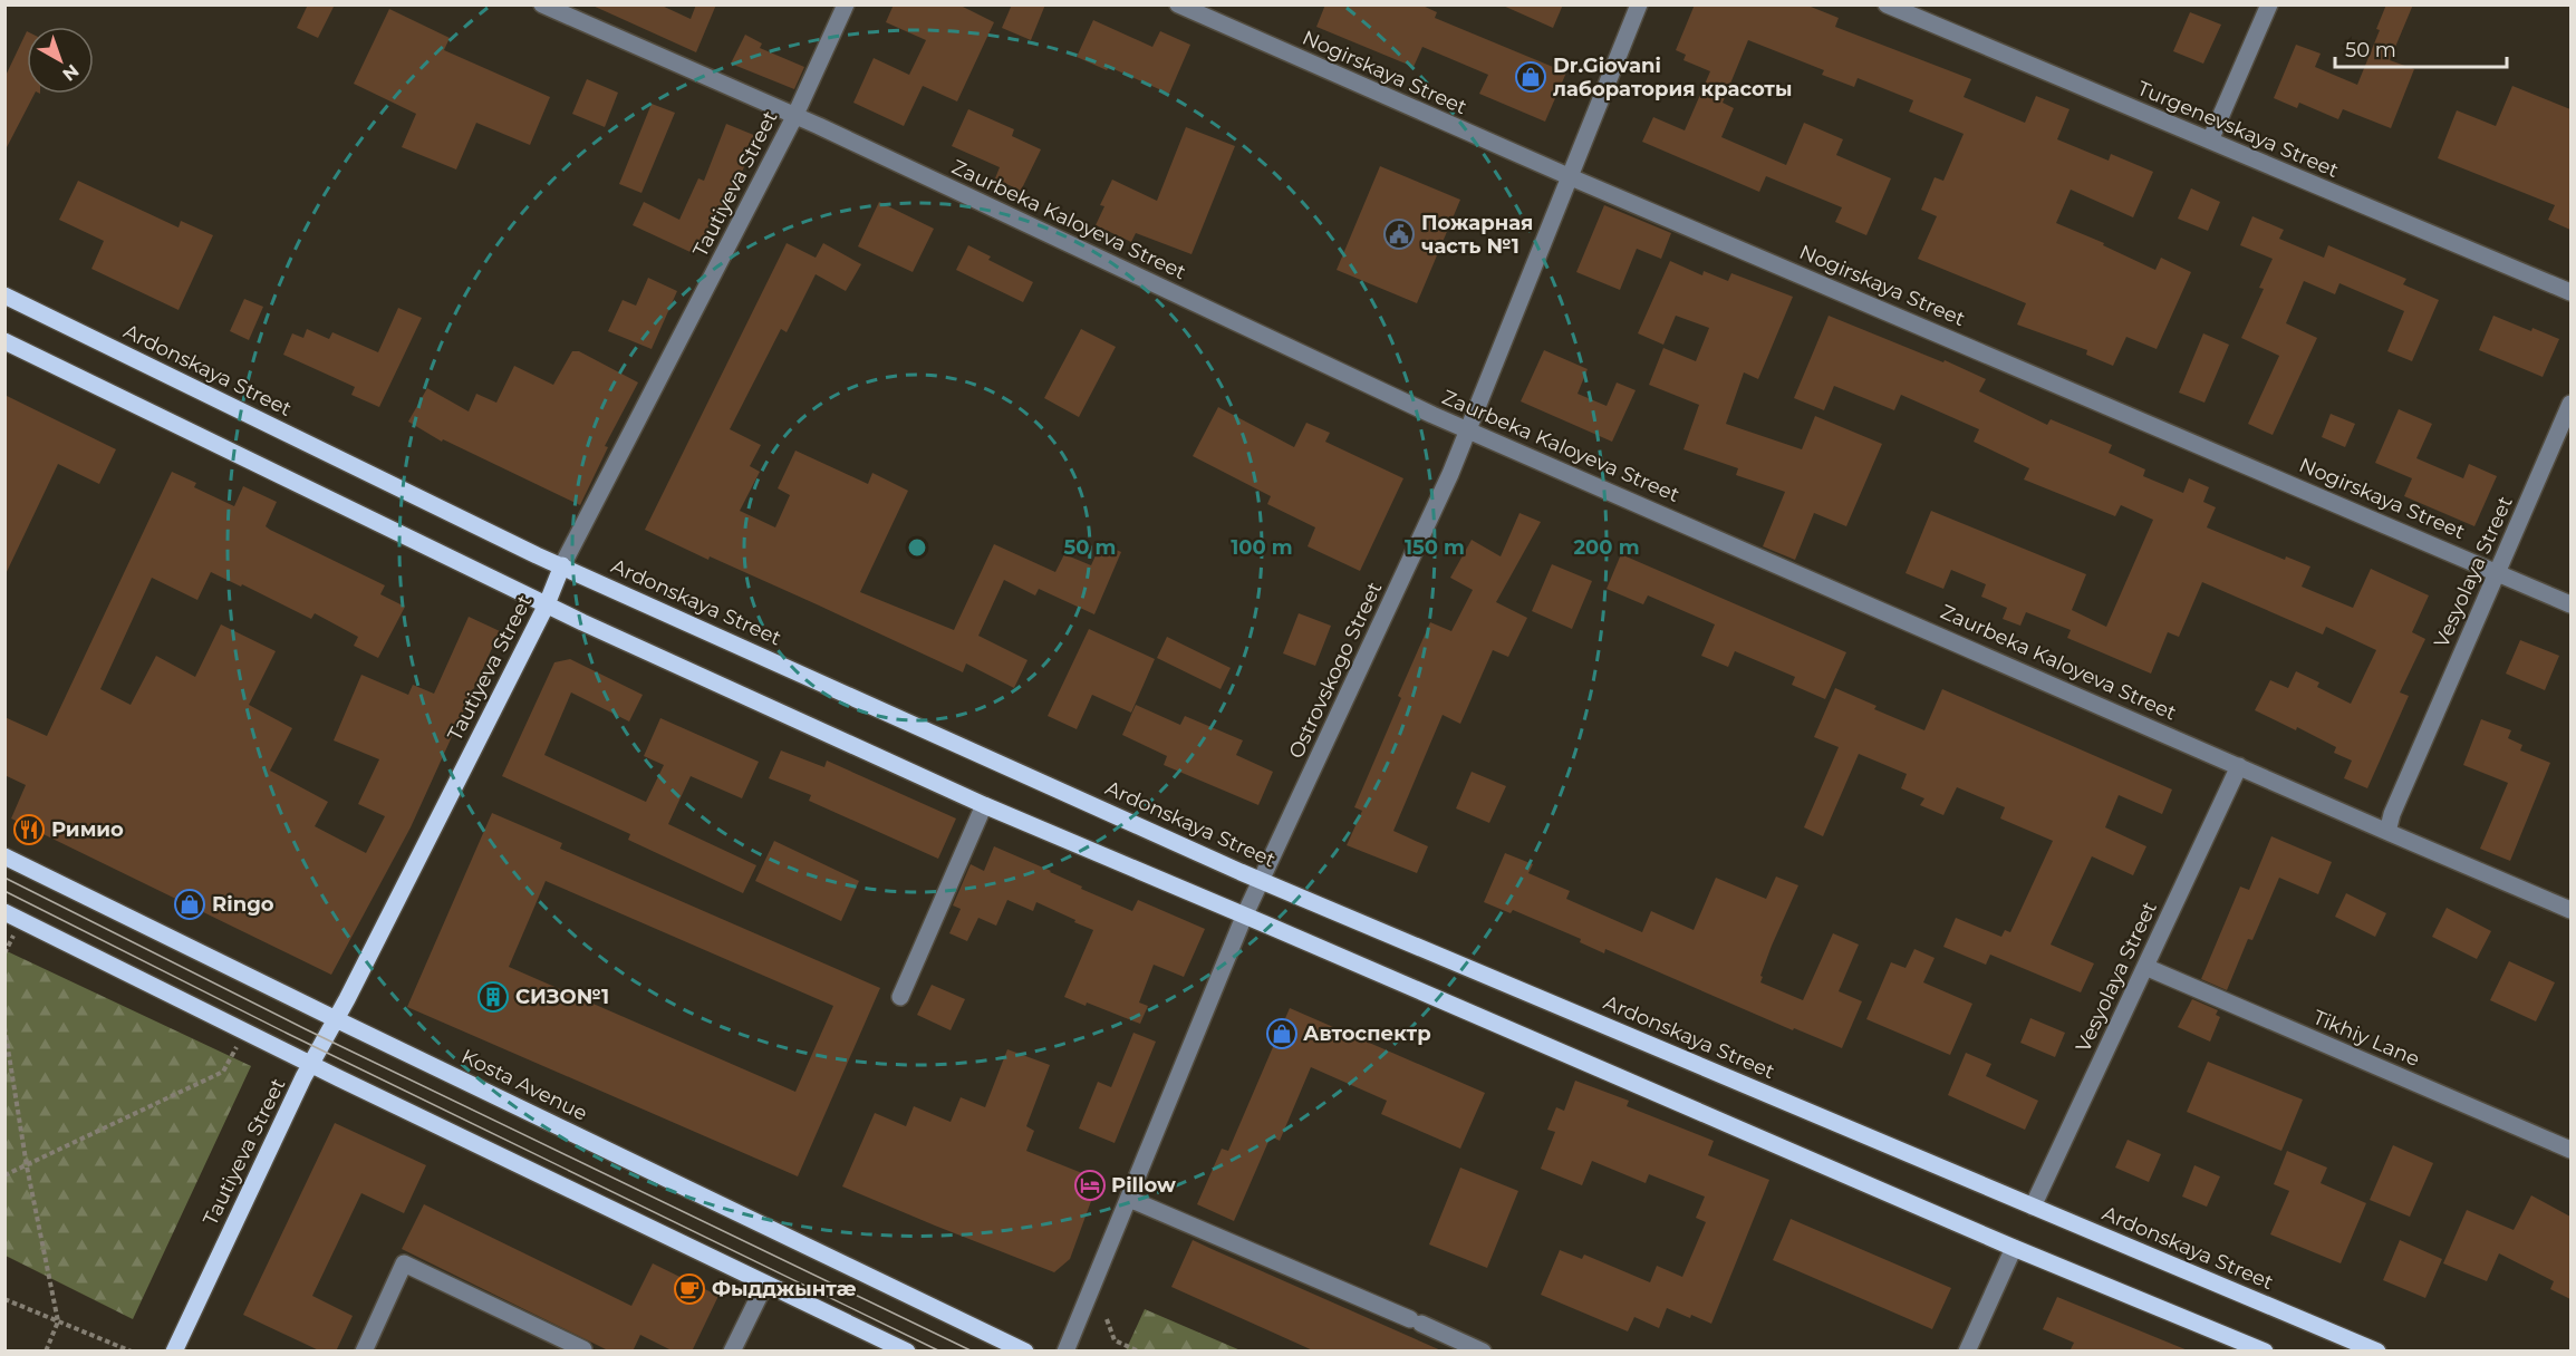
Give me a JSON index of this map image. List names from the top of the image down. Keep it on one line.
{"streets":{"main road":["Tautiyeva Street","Ardonskaya Street","Kosta Avenue"],"street":["Nogirskaya Street","Turgenevskaya Street","Zaurbeka Kaloyeva Street","Vesyolaya Street","Ostrovskogo Street","Tikhiy Lane"]},"crossings":[["Nogirskaya Street","Vesyolaya Street"],["Nogirskaya Street","Ostrovskogo Street"],["Tautiyeva Street","Zaurbeka Kaloyeva Street"],["Tautiyeva Street","Ardonskaya Street"],["Tautiyeva Street","Kosta Avenue"],["Zaurbeka Kaloyeva Street","Vesyolaya Street"],["Zaurbeka Kaloyeva Street","Ostrovskogo Street"],["Ardonskaya Street","Vesyolaya Street"],["Ardonskaya Street","Ostrovskogo Street"],["Vesyolaya Street","Tikhiy Lane"]],"places":{"shop":["Dr.Giovani лаборатория красоты","Ringo","Автоспектр"],"public building":["Пожарная часть №1"],"restaurant":["Римио"],"building":["СИЗО№1"],"hotel":["Pillow"],"cafe":["Фыдджынтӕ"]},"scale_bar":"50 m","north":"bottom right","rings":["50 m","100 m","150 m","200 m"]}
